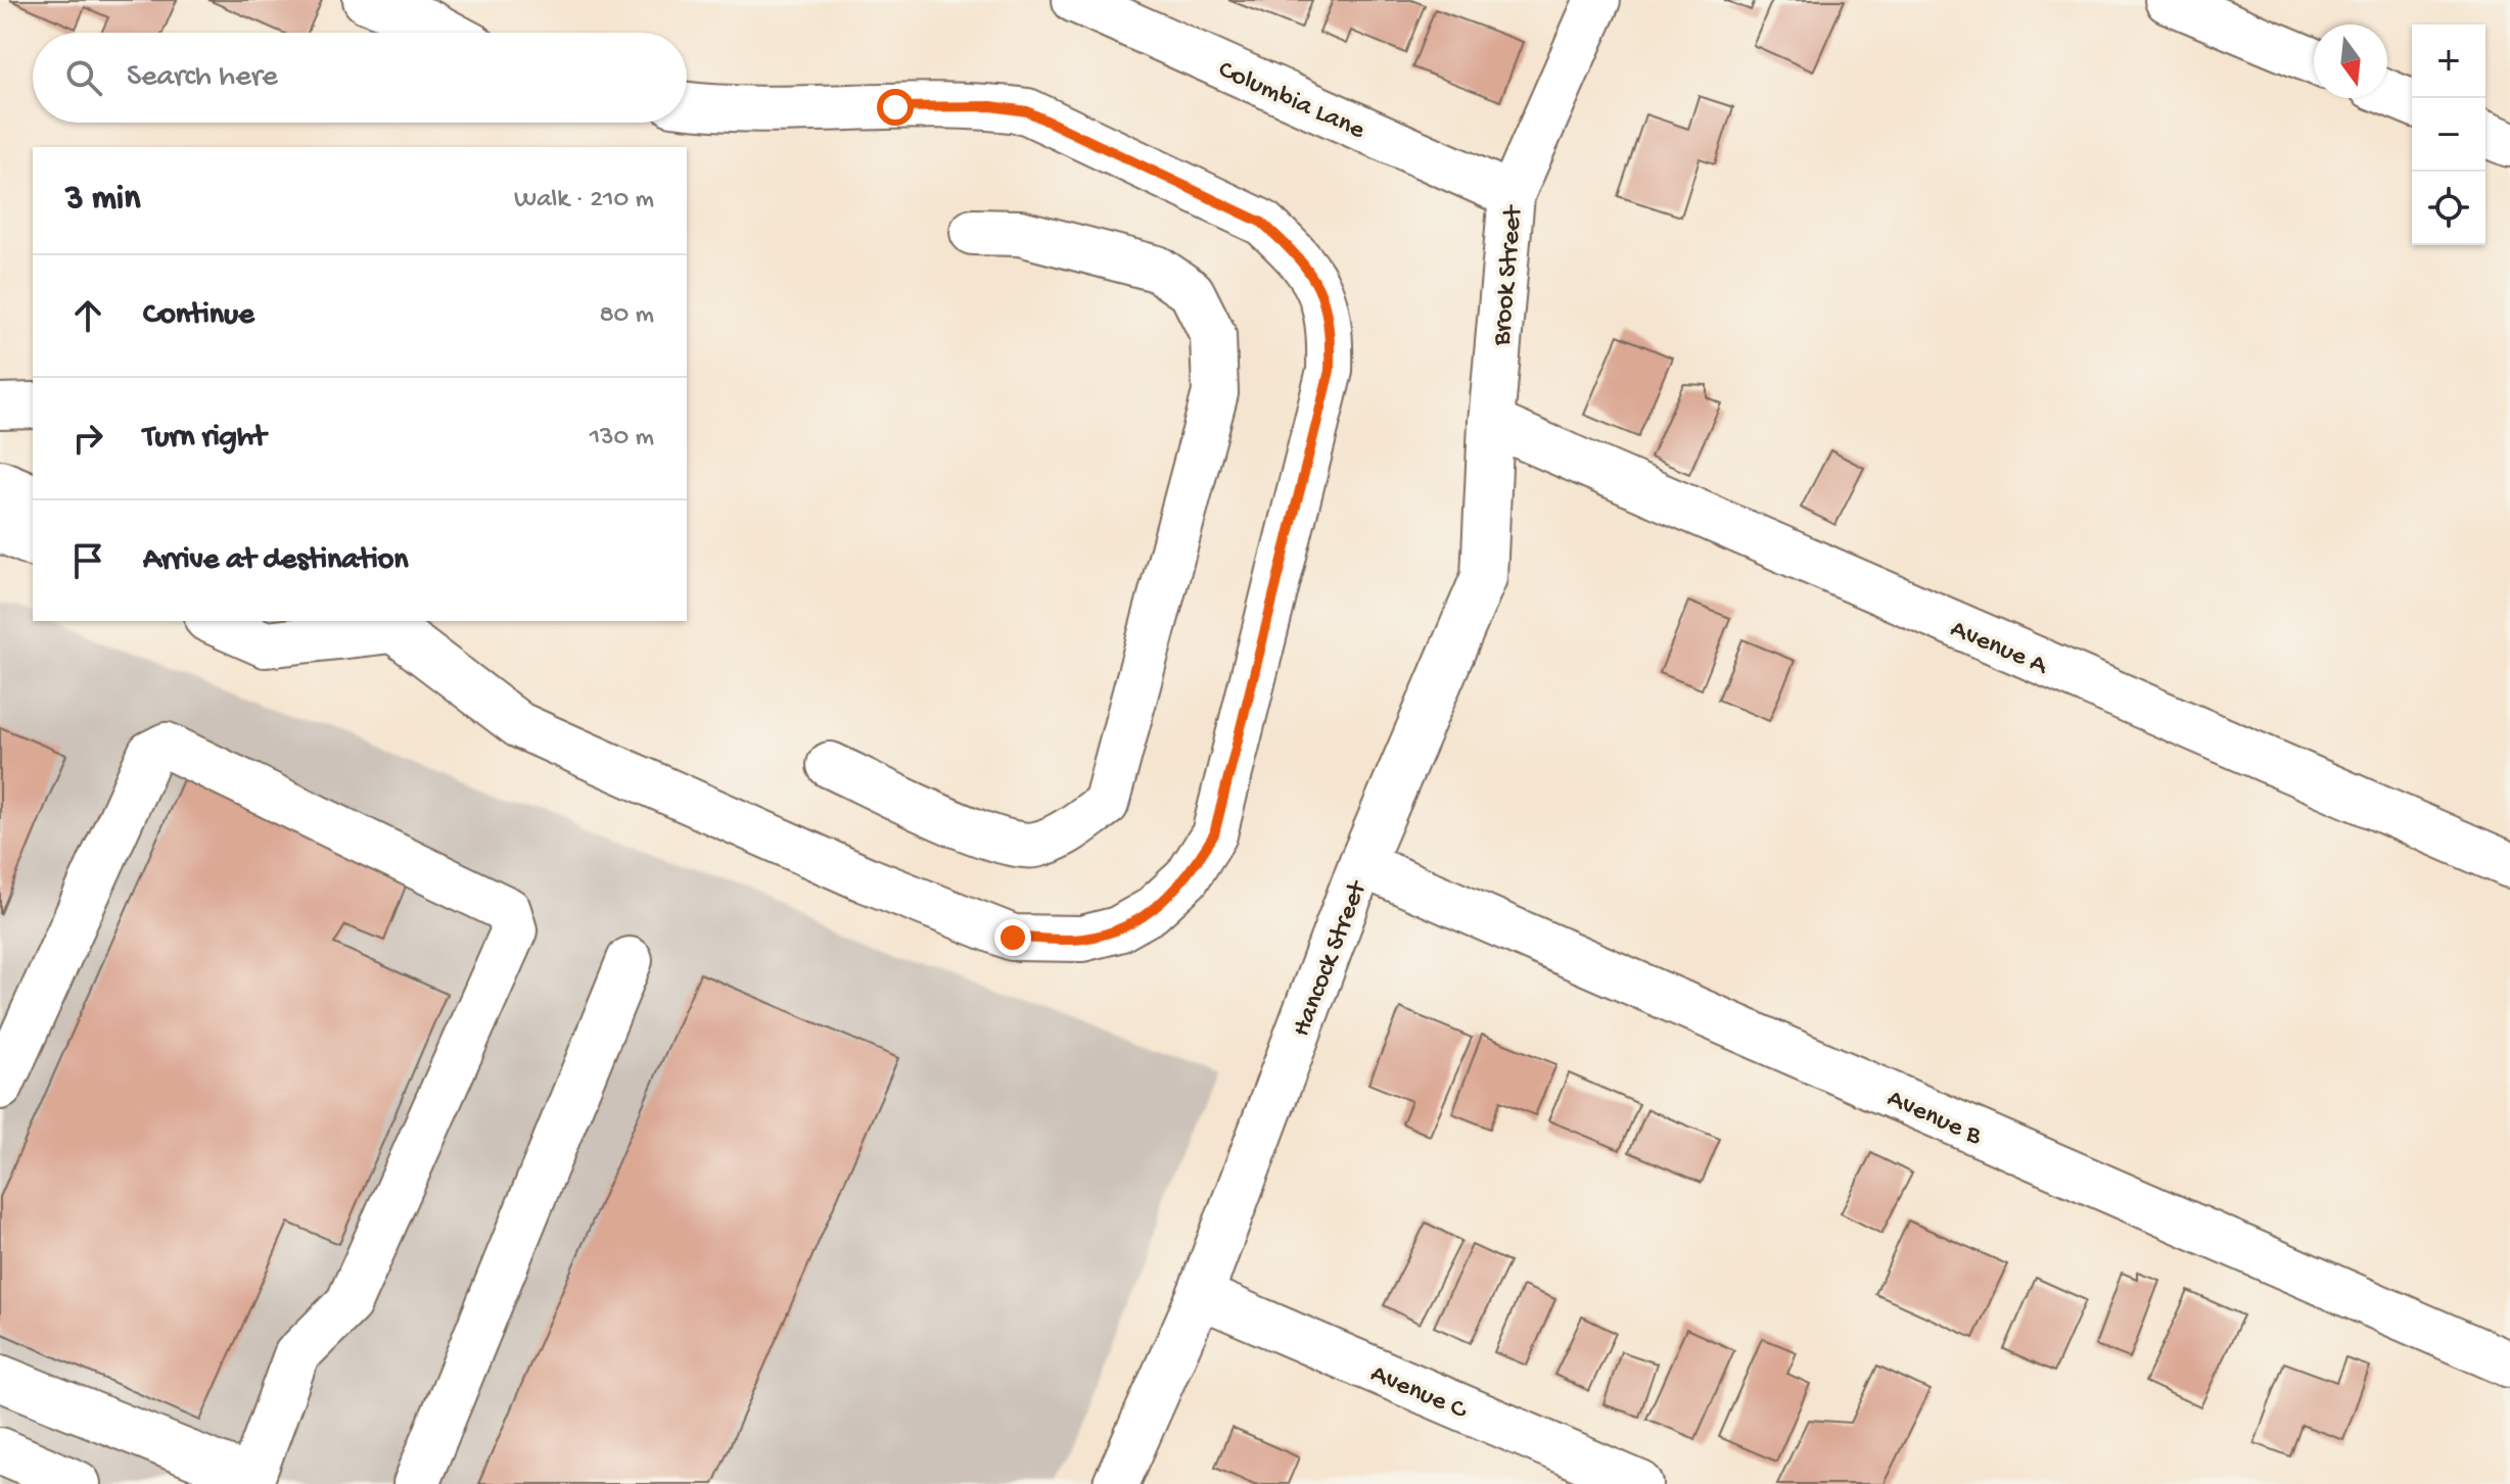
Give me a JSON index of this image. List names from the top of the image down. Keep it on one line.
{"streets":{"street":["Columbia Lane","Brook Street","Avenue A","Hancock Street","Avenue B","Avenue C"]},"crossings":[["Columbia Lane","Brook Street"],["Brook Street","Avenue A"],["Brook Street","Hancock Street"],["Avenue A","Hancock Street"],["Hancock Street","Avenue B"],["Hancock Street","Avenue C"]],"north":"bottom","page":{"map_buttons":["+","−"],"search":"Search here","heading":["3 min","Walk · 210 m"],"list":[["Continue","80 m"],["Turn right","130 m"],"Arrive at destination"]}}
